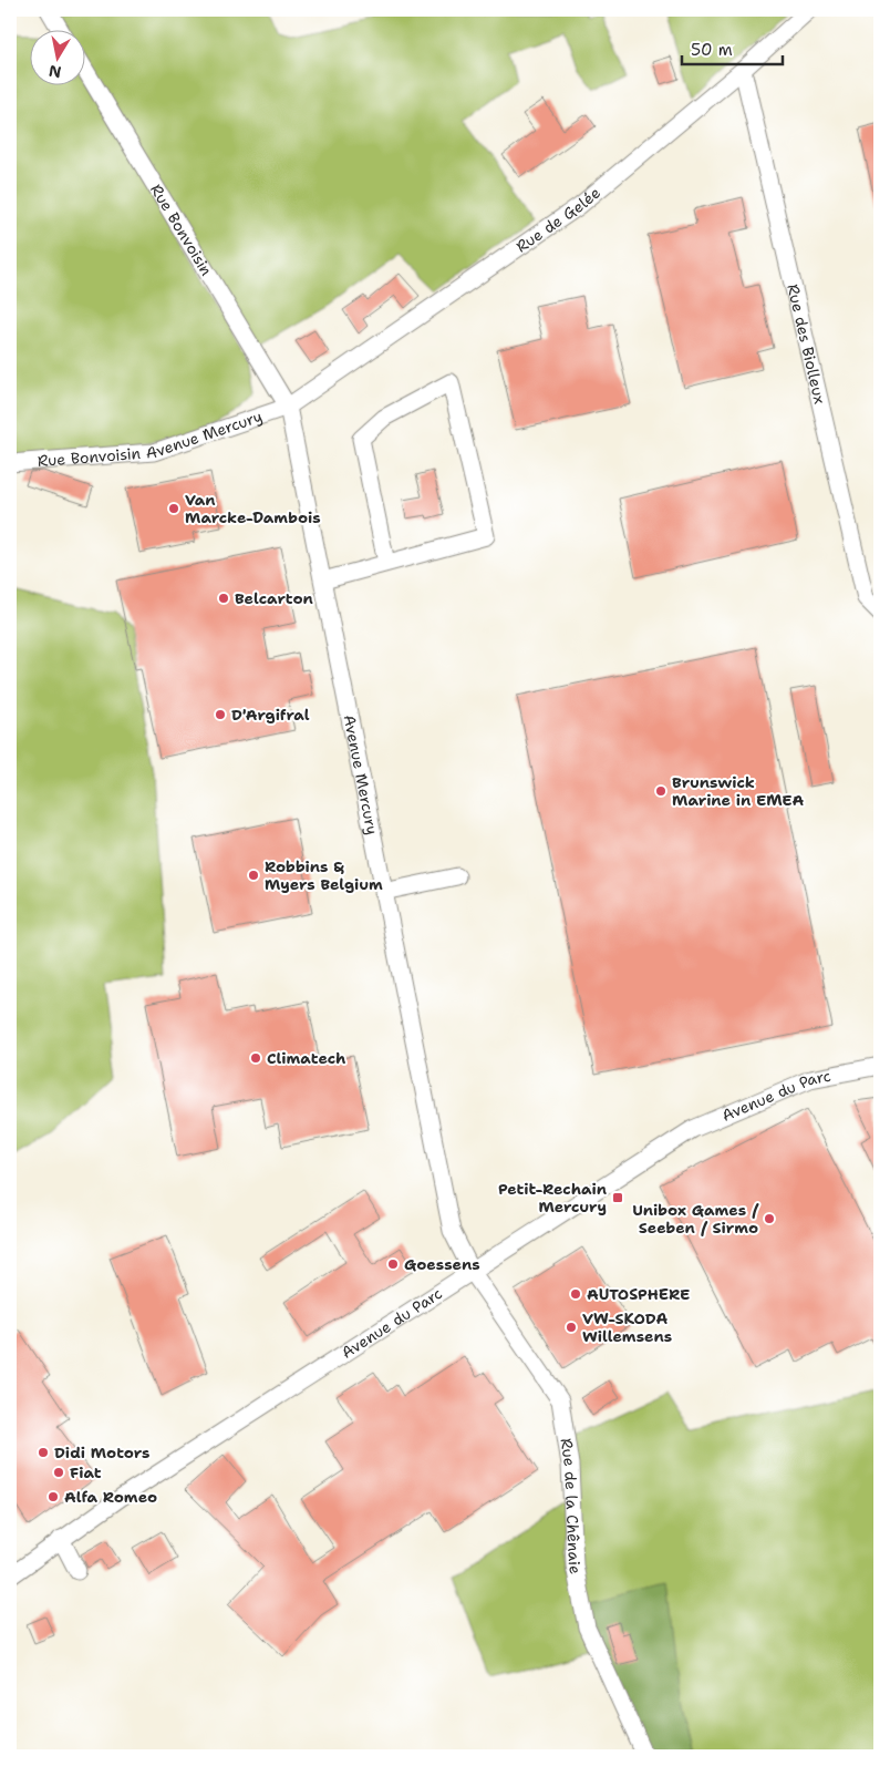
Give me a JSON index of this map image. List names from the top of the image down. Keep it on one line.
{"streets":{"street":["Rue de Gelée","Rue Bonvoisin","Rue des Biolleux","Rue Bonvoisin Avenue Mercury","Avenue Mercury","Avenue du Parc","Rue de la Chênaie"]},"crossings":[["Rue de Gelée","Rue Bonvoisin"],["Rue de Gelée","Rue des Biolleux"],["Rue de Gelée","Rue Bonvoisin Avenue Mercury"],["Rue de Gelée","Avenue Mercury"],["Rue Bonvoisin","Rue Bonvoisin Avenue Mercury"],["Rue Bonvoisin","Avenue Mercury"],["Rue Bonvoisin Avenue Mercury","Avenue Mercury"],["Avenue Mercury","Avenue du Parc"],["Avenue Mercury","Rue de la Chênaie"],["Avenue du Parc","Rue de la Chênaie"]],"places":{"other":["Van Marcke-Dambois","Belcarton","D'Argifral","Brunswick Marine in EMEA","Robbins & Myers Belgium","Climatech","Unibox Games / Seeben / Sirmo","Goessens","AUTOSPHERE","VW-SKODA Willemsens","Didi Motors","Fiat","Alfa Romeo"],"transit":["Petit-Rechain Mercury"]},"scale_bar":"50 m","north":"bottom"}
